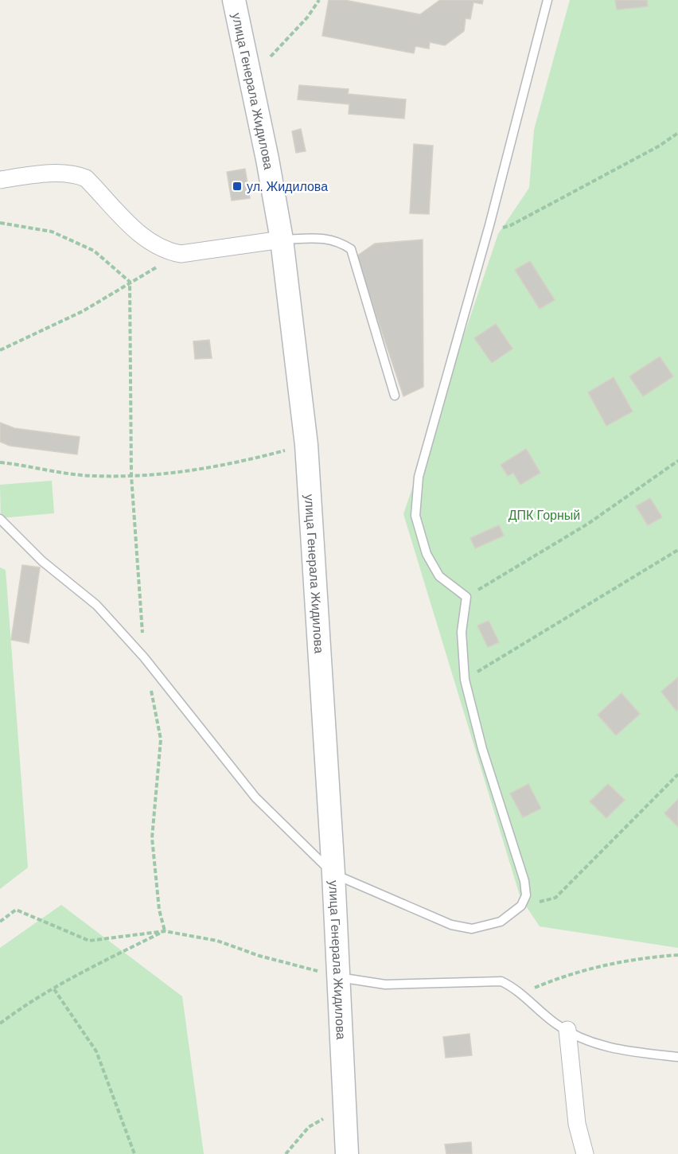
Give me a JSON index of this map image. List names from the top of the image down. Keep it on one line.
{"streets":{"main road":["улица Генерала Жидилова"]},"parks":["ДПК Горный"],"places":{"transit":["ул. Жидилова"]}}
